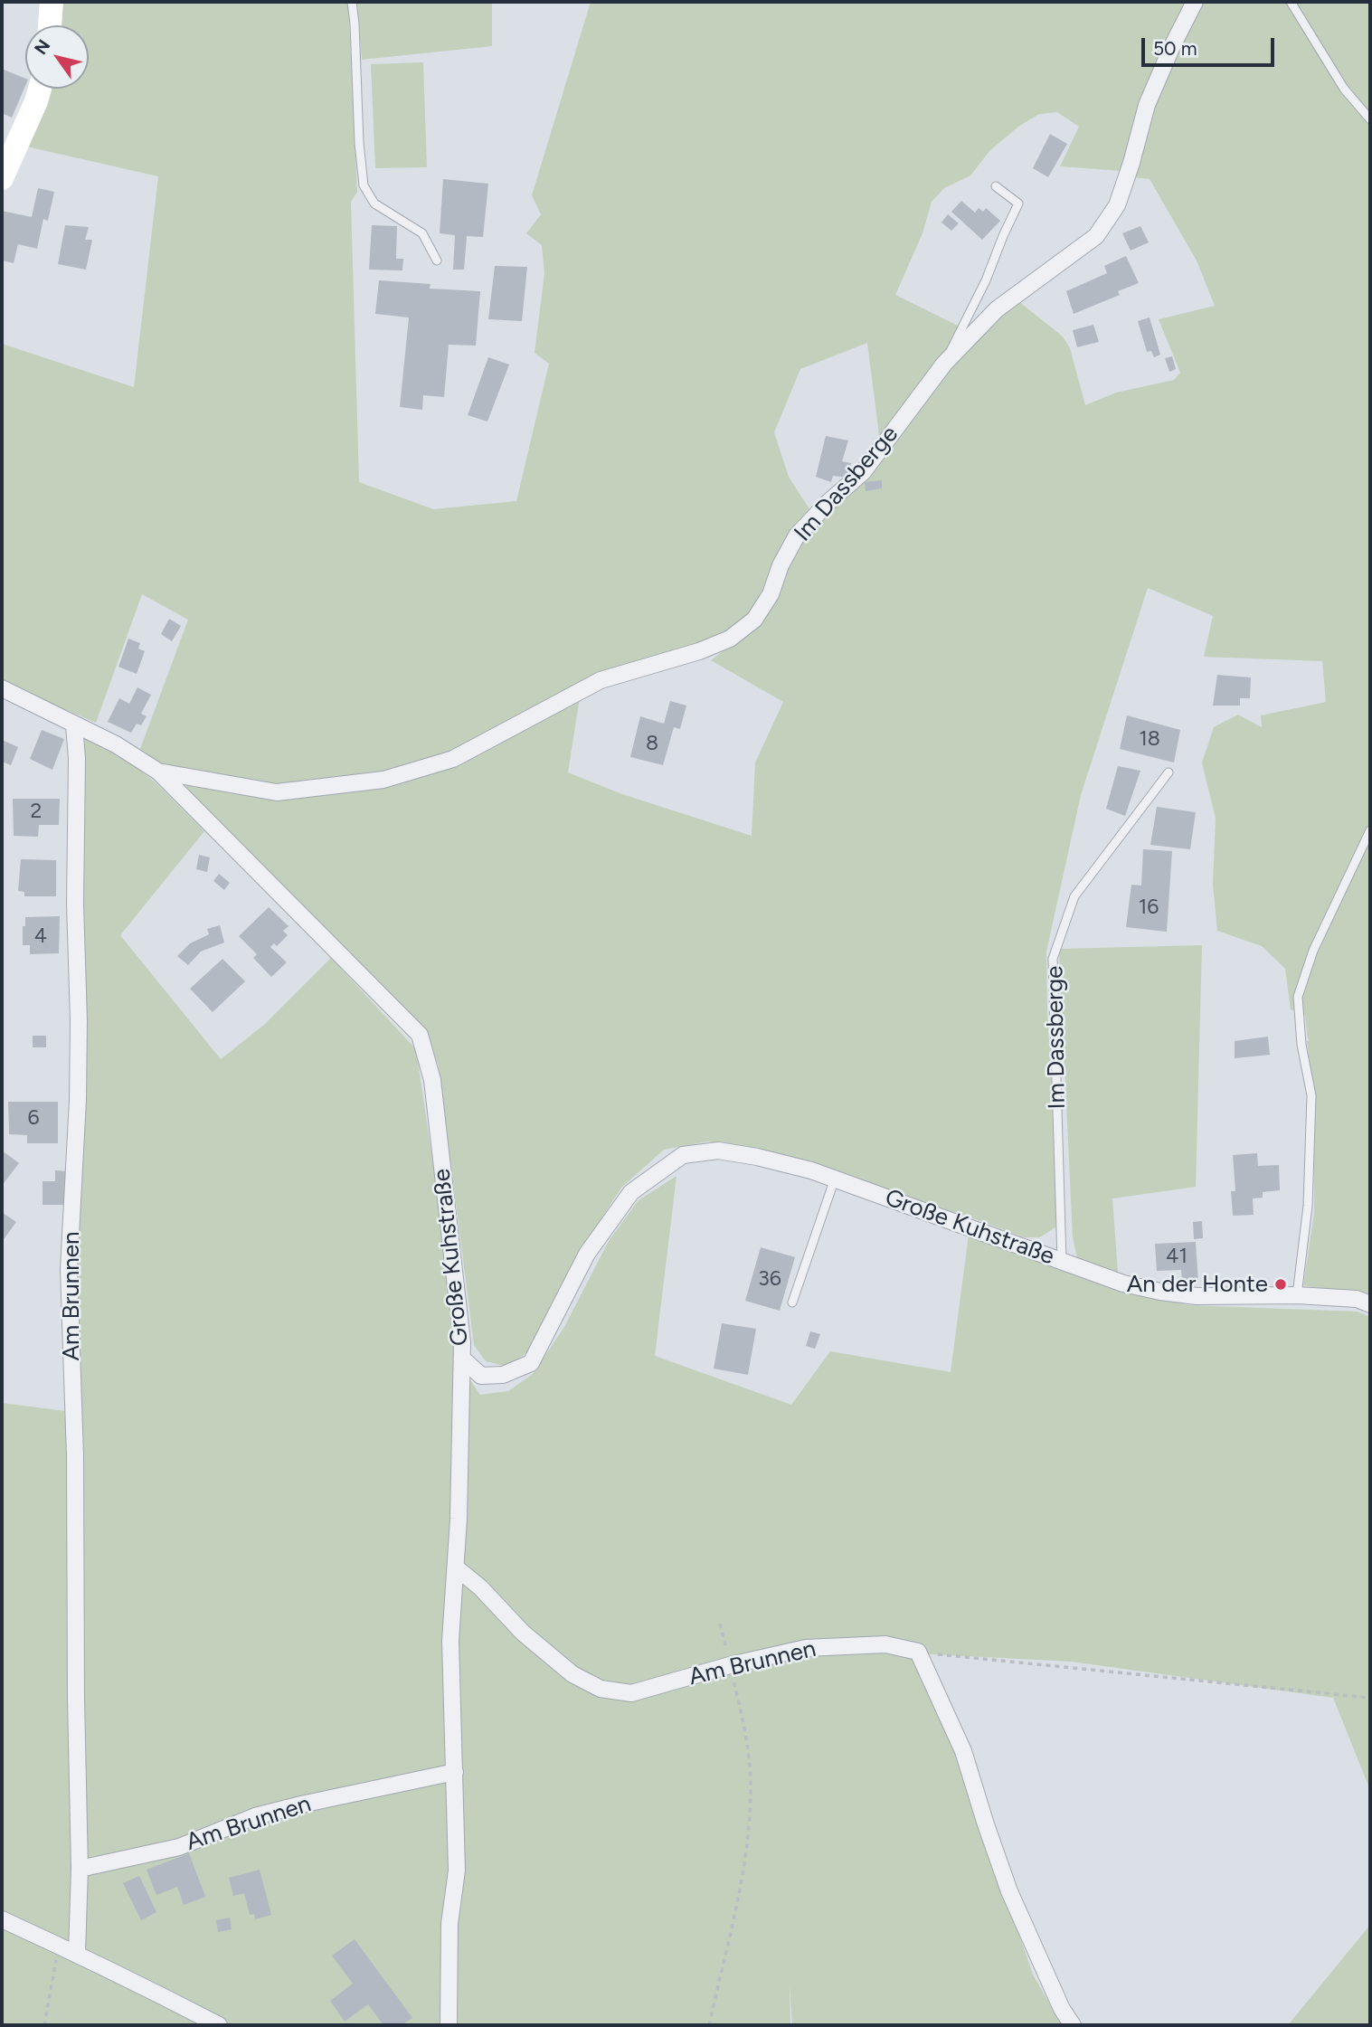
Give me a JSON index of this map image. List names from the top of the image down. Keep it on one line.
{"streets":{"street":["Im Dassberge","Große Kuhstraße","Am Brunnen"]},"crossings":[["Im Dassberge","Große Kuhstraße"],["Große Kuhstraße","Am Brunnen"]],"places":["An der Honte"],"house_numbers":["18","8","2","16","4","6","41","36"],"scale_bar":"50 m","north":"top left"}
